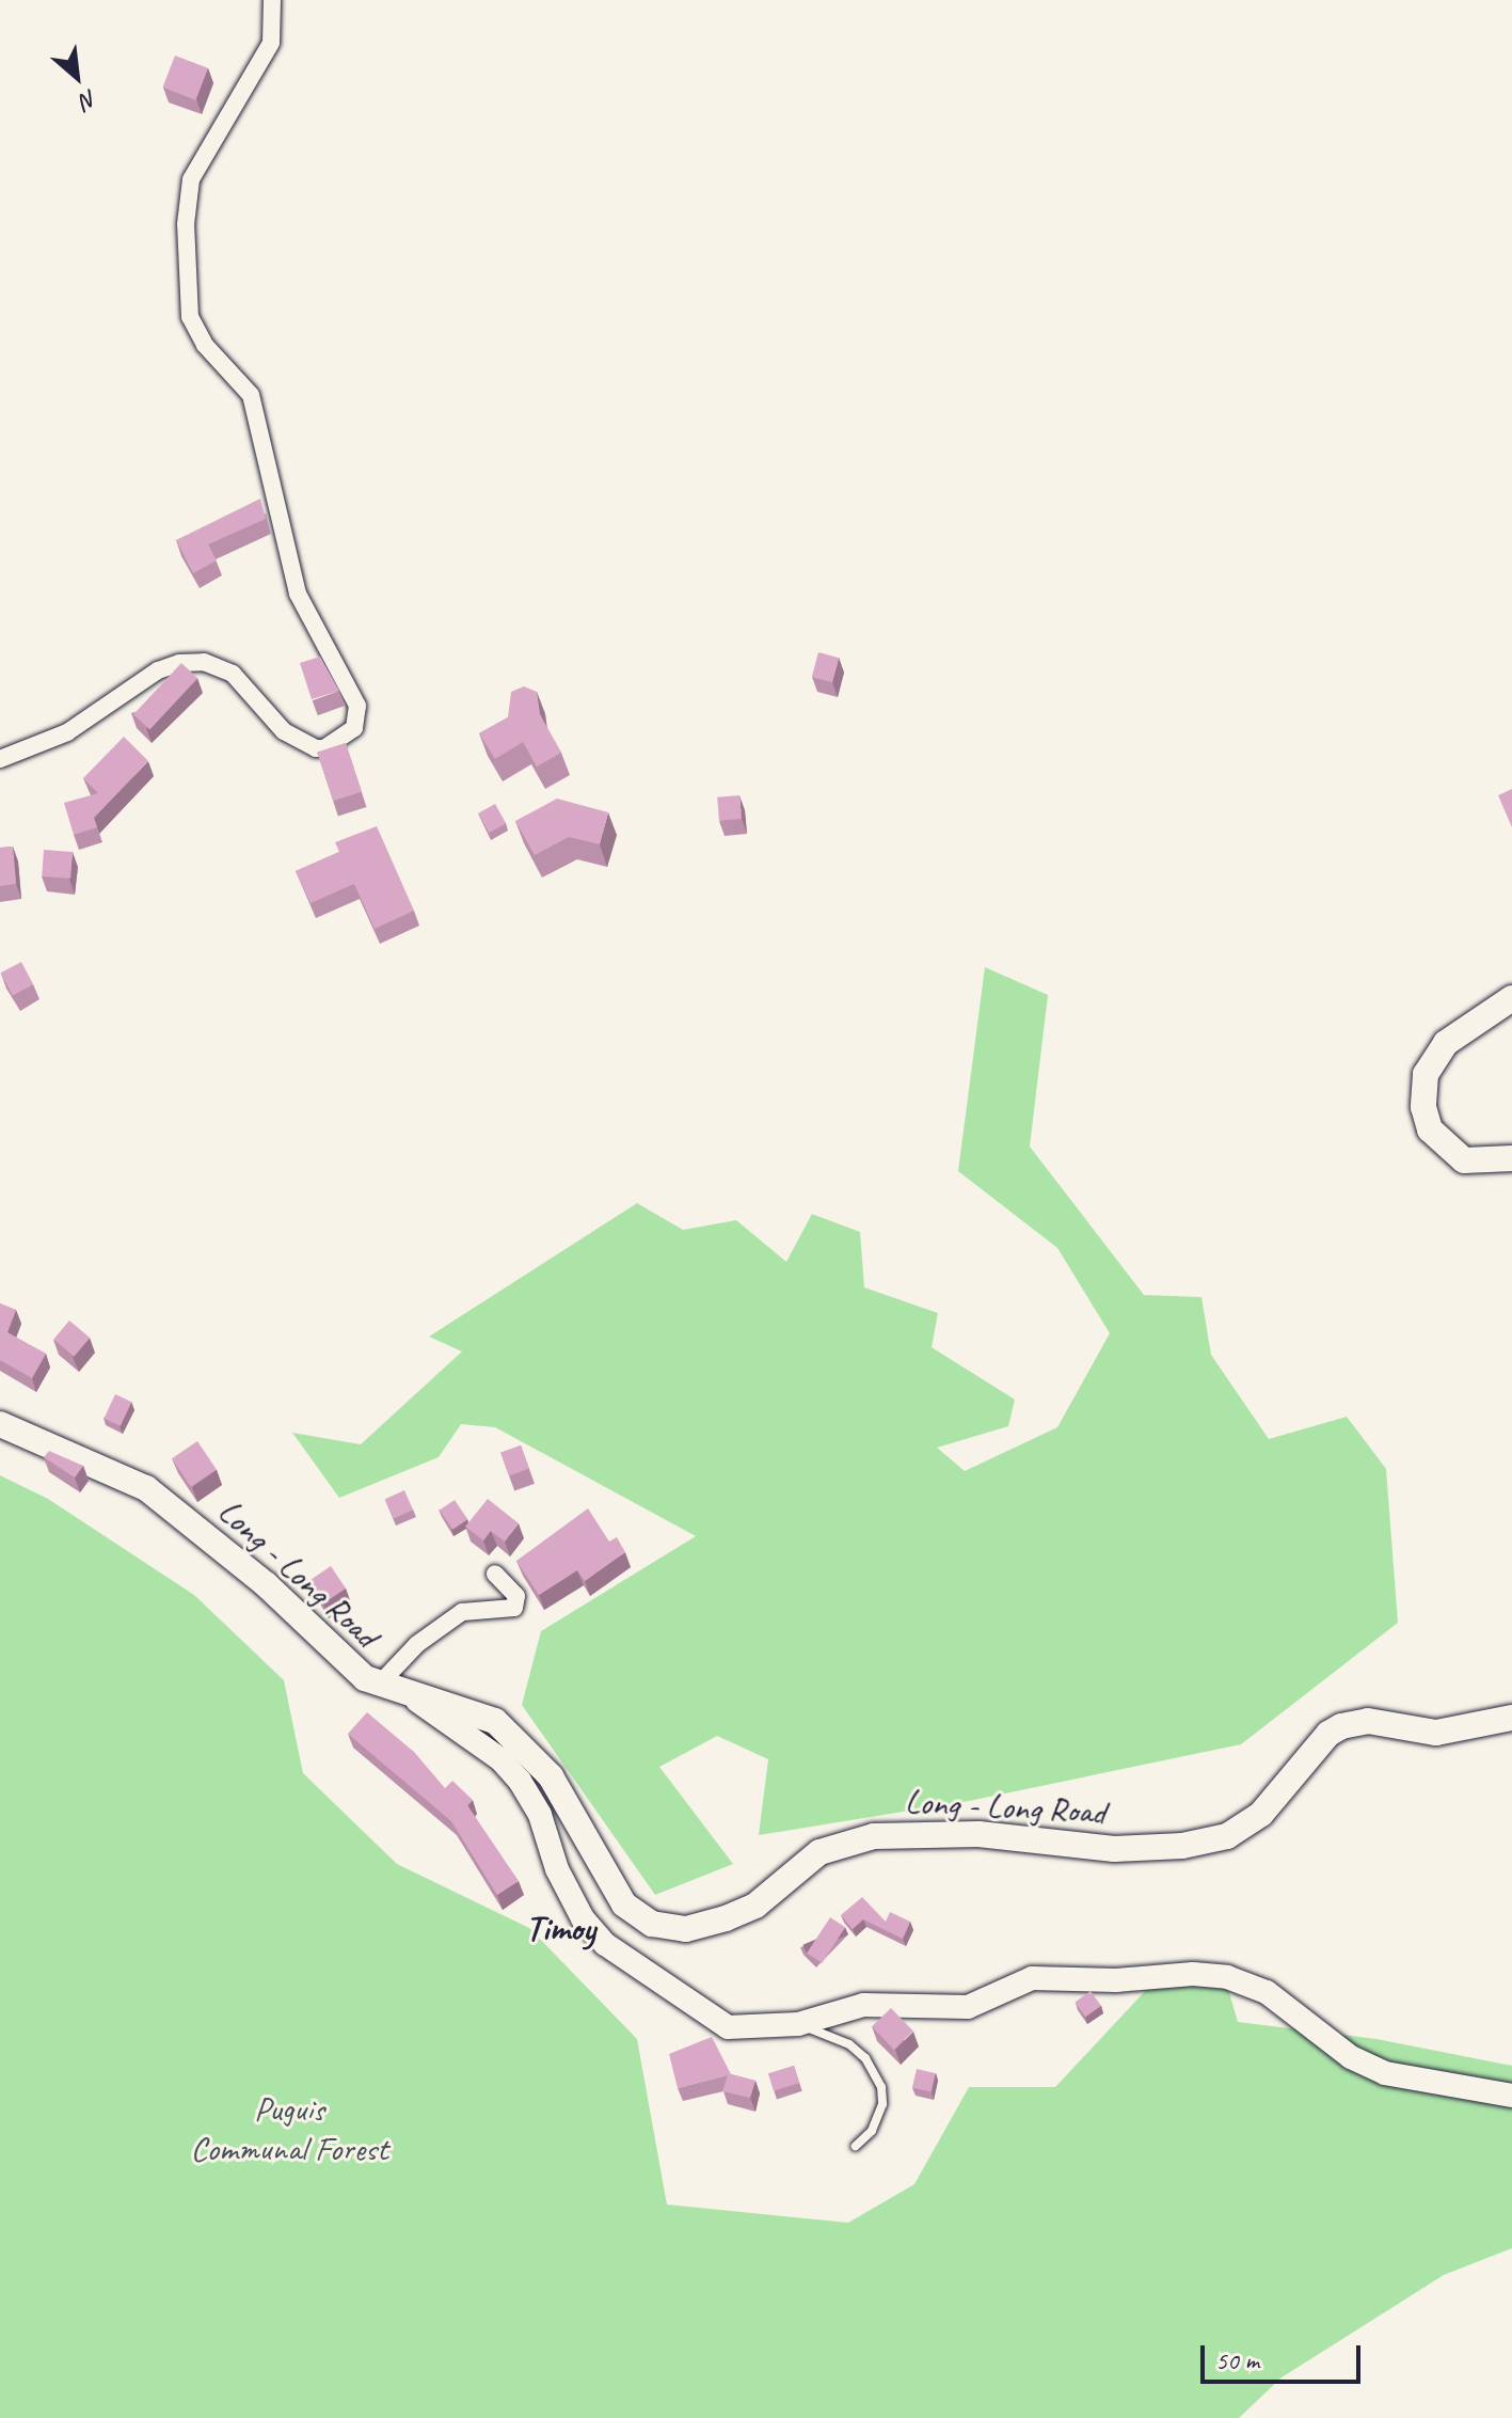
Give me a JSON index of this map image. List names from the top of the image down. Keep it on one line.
{"streets":{"main road":["Long - Long Road"]},"districts":["Timoy"],"parks":["Puguis Communal Forest"],"scale_bar":"50 m","north":"bottom right"}
